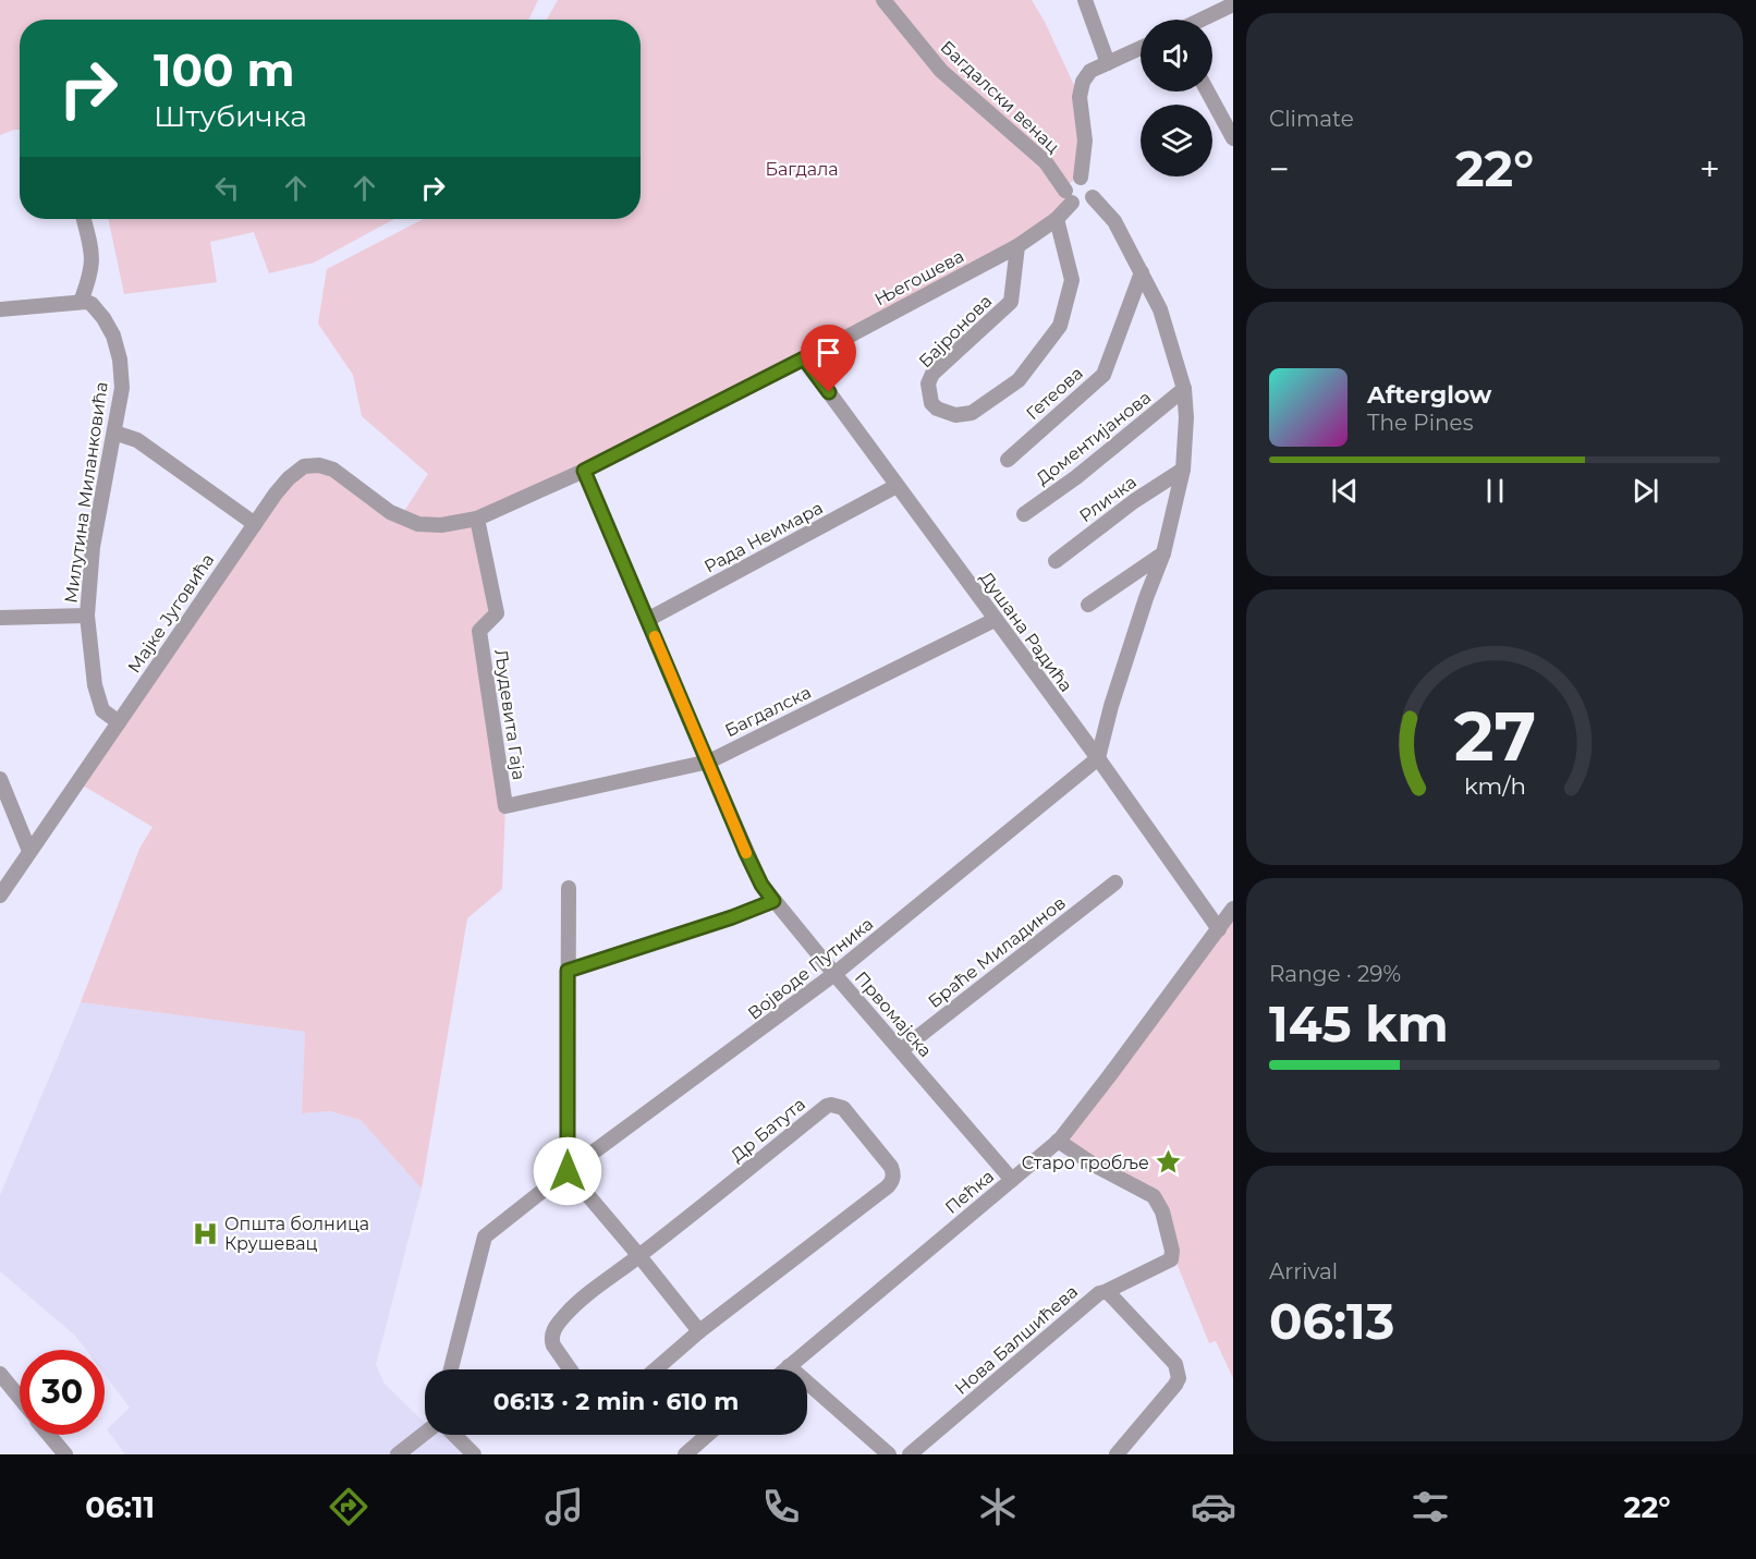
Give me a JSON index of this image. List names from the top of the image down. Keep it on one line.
{"streets":{"street":["Багдалски венац","Његошева","Бајронова","Гетеова","Доментијанова","Милутина Миланковића","Рличка","Рада Неимара","Мајке Југовића","Душана Радића","Багдалска","Људевита Гаја","Браће Миладинов","Војводе Путника","Првомајска","Др Батута","Пећка","Нова Балшићева"]},"crossings":[["Багдалски венац","Његошева"],["Његошева","Бајронова"],["Његошева","Мајке Југовића"],["Његошева","Душана Радића"],["Његошева","Људевита Гаја"],["Његошева","Првомајска"],["Милутина Миланковића","Мајке Југовића"],["Рада Неимара","Душана Радића"],["Рада Неимара","Првомајска"],["Душана Радића","Багдалска"],["Душана Радића","Војводе Путника"],["Душана Радића","Пећка"],["Багдалска","Људевита Гаја"],["Багдалска","Првомајска"],["Браће Миладинов","Првомајска"],["Војводе Путника","Првомајска"],["Првомајска","Пећка"],["Пећка","Нова Балшићева"]],"parks":["Багдала"],"places":{"place":["Старо гробље"],"hospital":["Општа болница Крушевац"]},"page":{"tile":["Climate",["Range · 29%","145 km"],["Arrival","06:13"]],"turn":["100 m","Штубичка"],"heat":["−","22°","+"],"song":["Afterglow","The Pines"],"limit":"30","trip":"06:13 · 2 min · 610 m","tabs":["06:11","22°"],"gauge":["27","km/h"]}}
